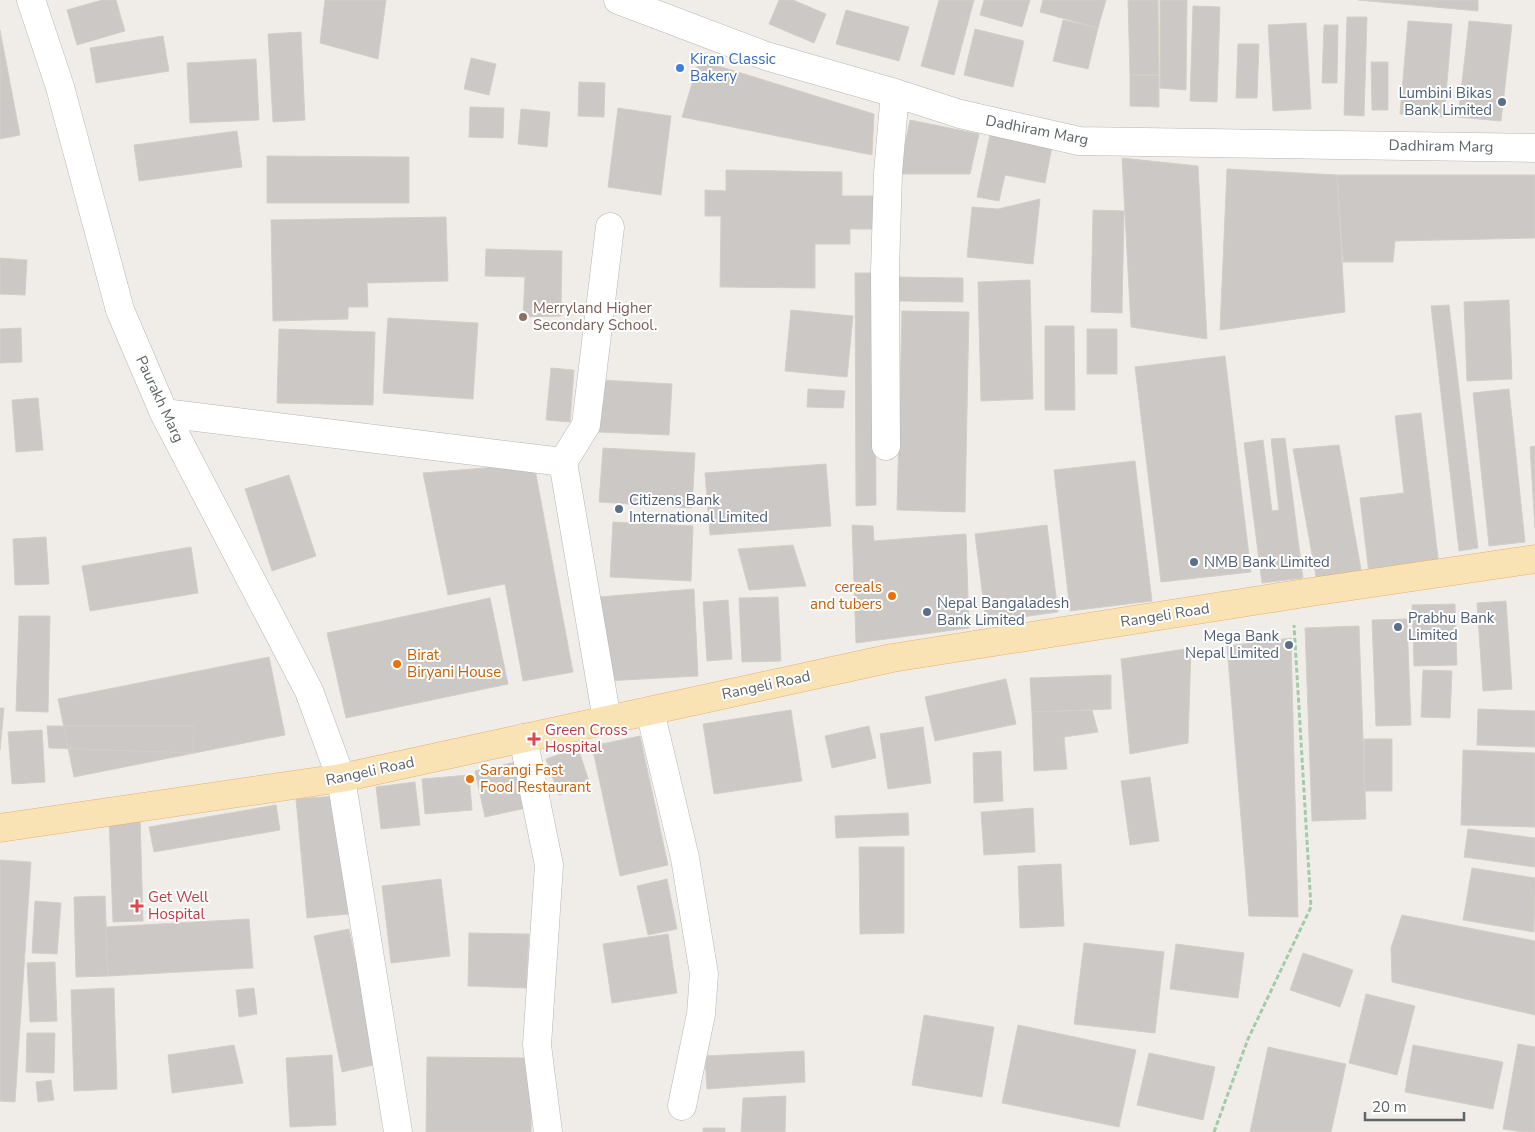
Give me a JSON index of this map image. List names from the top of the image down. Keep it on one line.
{"streets":{"main road":["Rangeli Road"],"street":["Dadhiram Marg","Paurakh Marg"]},"crossings":[["Paurakh Marg","Rangeli Road"]],"places":{"other":["Kiran Classic Bakery","Lumbini Bikas Bank Limited","Merryland Higher Secondary School.","Citizens Bank International Limited","NMB Bank Limited","cereals and tubers","Nepal Bangaladesh Bank Limited","Prabhu Bank Limited","Mega Bank Nepal Limited","Birat Biryani House","Sarangi Fast Food Restaurant"],"health":["Green Cross Hospital","Get Well Hospital"]},"scale_bar":"20 m"}
